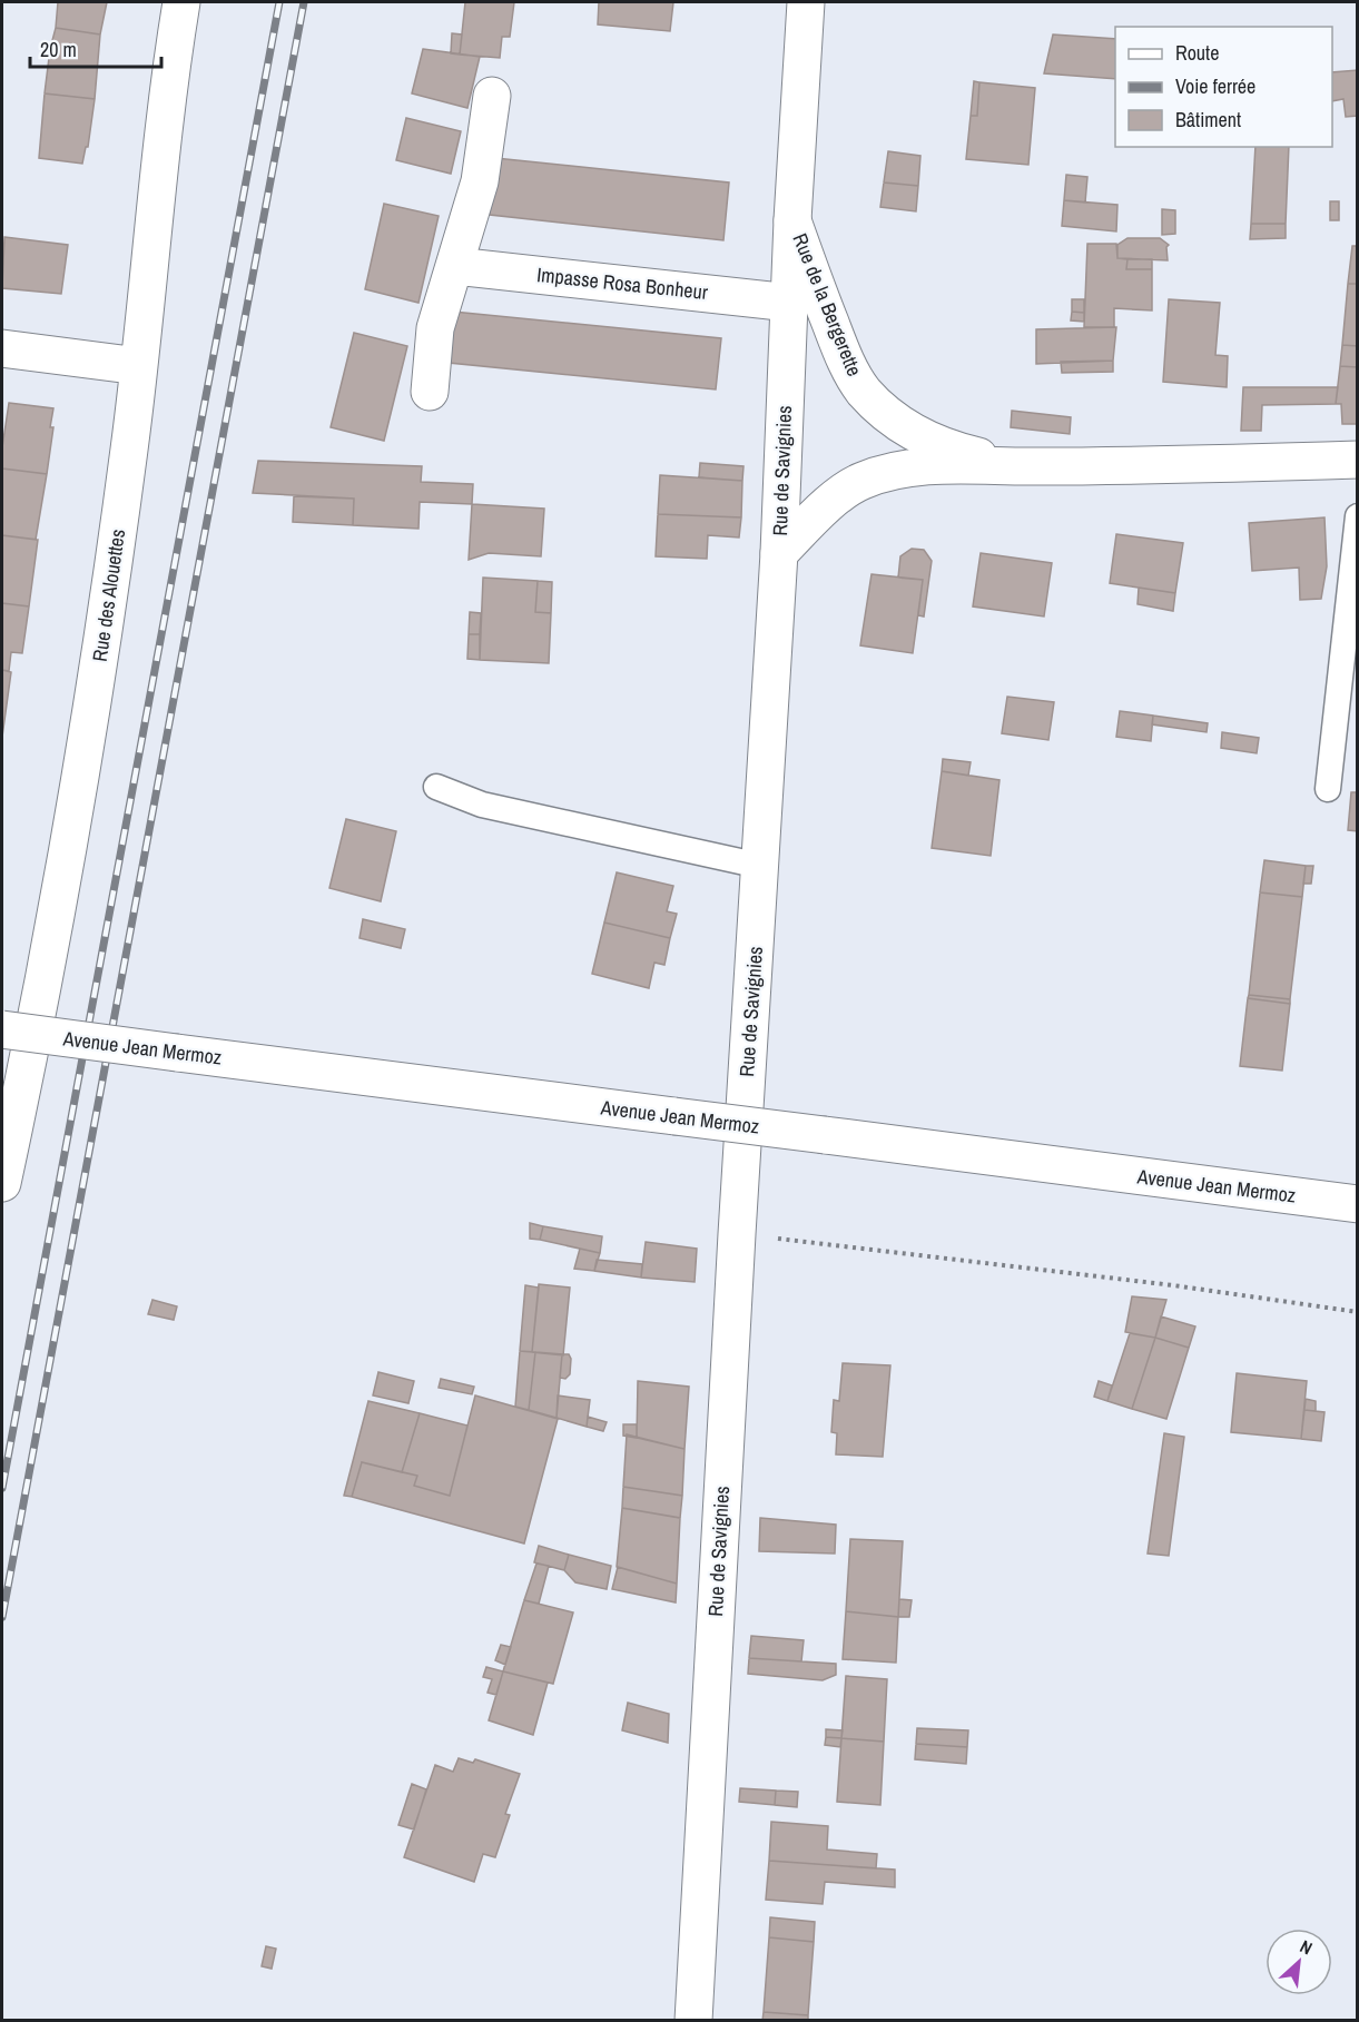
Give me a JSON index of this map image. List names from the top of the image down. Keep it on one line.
{"streets":{"street":["Impasse Rosa Bonheur","Rue de la Bergerette","Rue de Savignies","Rue des Alouettes","Avenue Jean Mermoz"]},"crossings":[["Impasse Rosa Bonheur","Rue de Savignies"],["Rue de la Bergerette","Rue de Savignies"]],"legend":["Route","Voie ferrée","Bâtiment"],"scale_bar":"20 m","north":"top right"}
